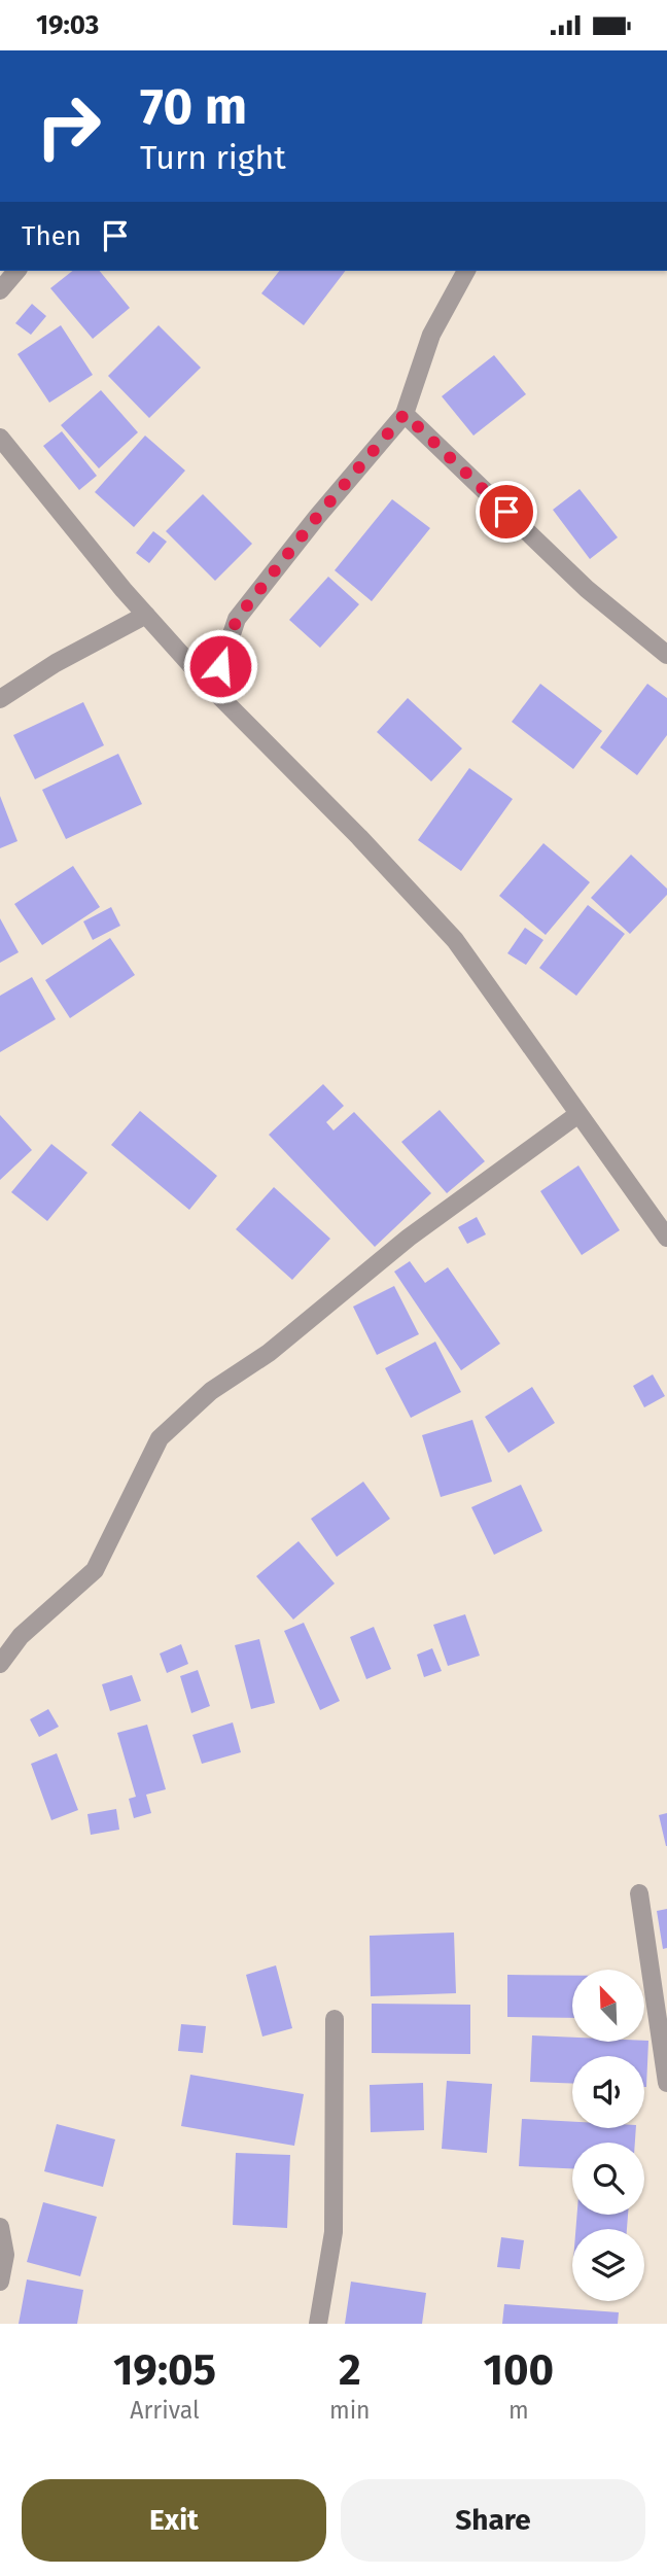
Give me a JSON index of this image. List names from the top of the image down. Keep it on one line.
{"north":"top left","page":{"status":"19:03","turn":["70 m","Turn right"],"then":"Then","eta":["19:05","Arrival","2","min","100","m"],"buttons":["Exit","Share"]}}
